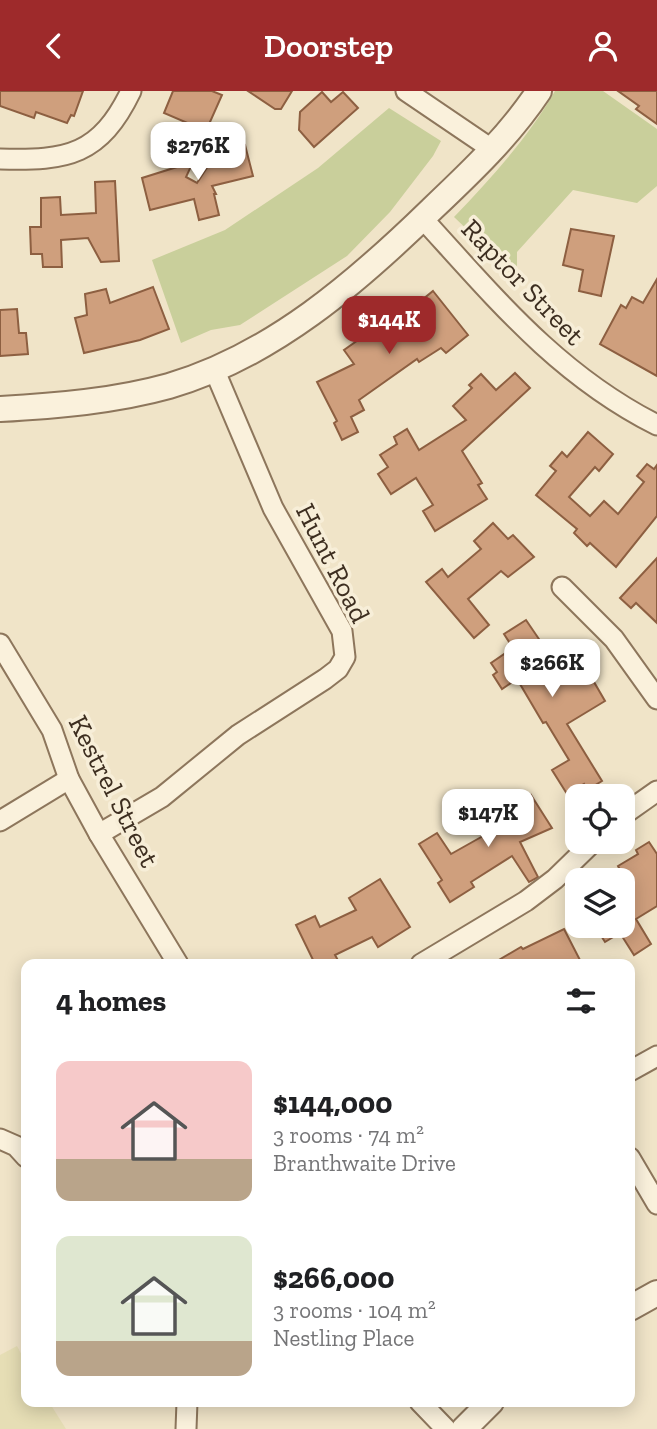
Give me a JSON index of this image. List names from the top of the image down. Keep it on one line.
{"streets":{"street":["Raptor Street","Hunt Road","Kestrel Street"]},"crossings":[["Hunt Road","Kestrel Street"]],"page":{"header":"Doorstep","price":["$276K","$144K","$266K","$147K"],"heading":"4 homes","list":[{"name":"$144,000","note":"3 rooms · 74 m² · Branthwaite Drive"},{"name":"$266,000","note":"3 rooms · 104 m² · Nestling Place"}]}}
